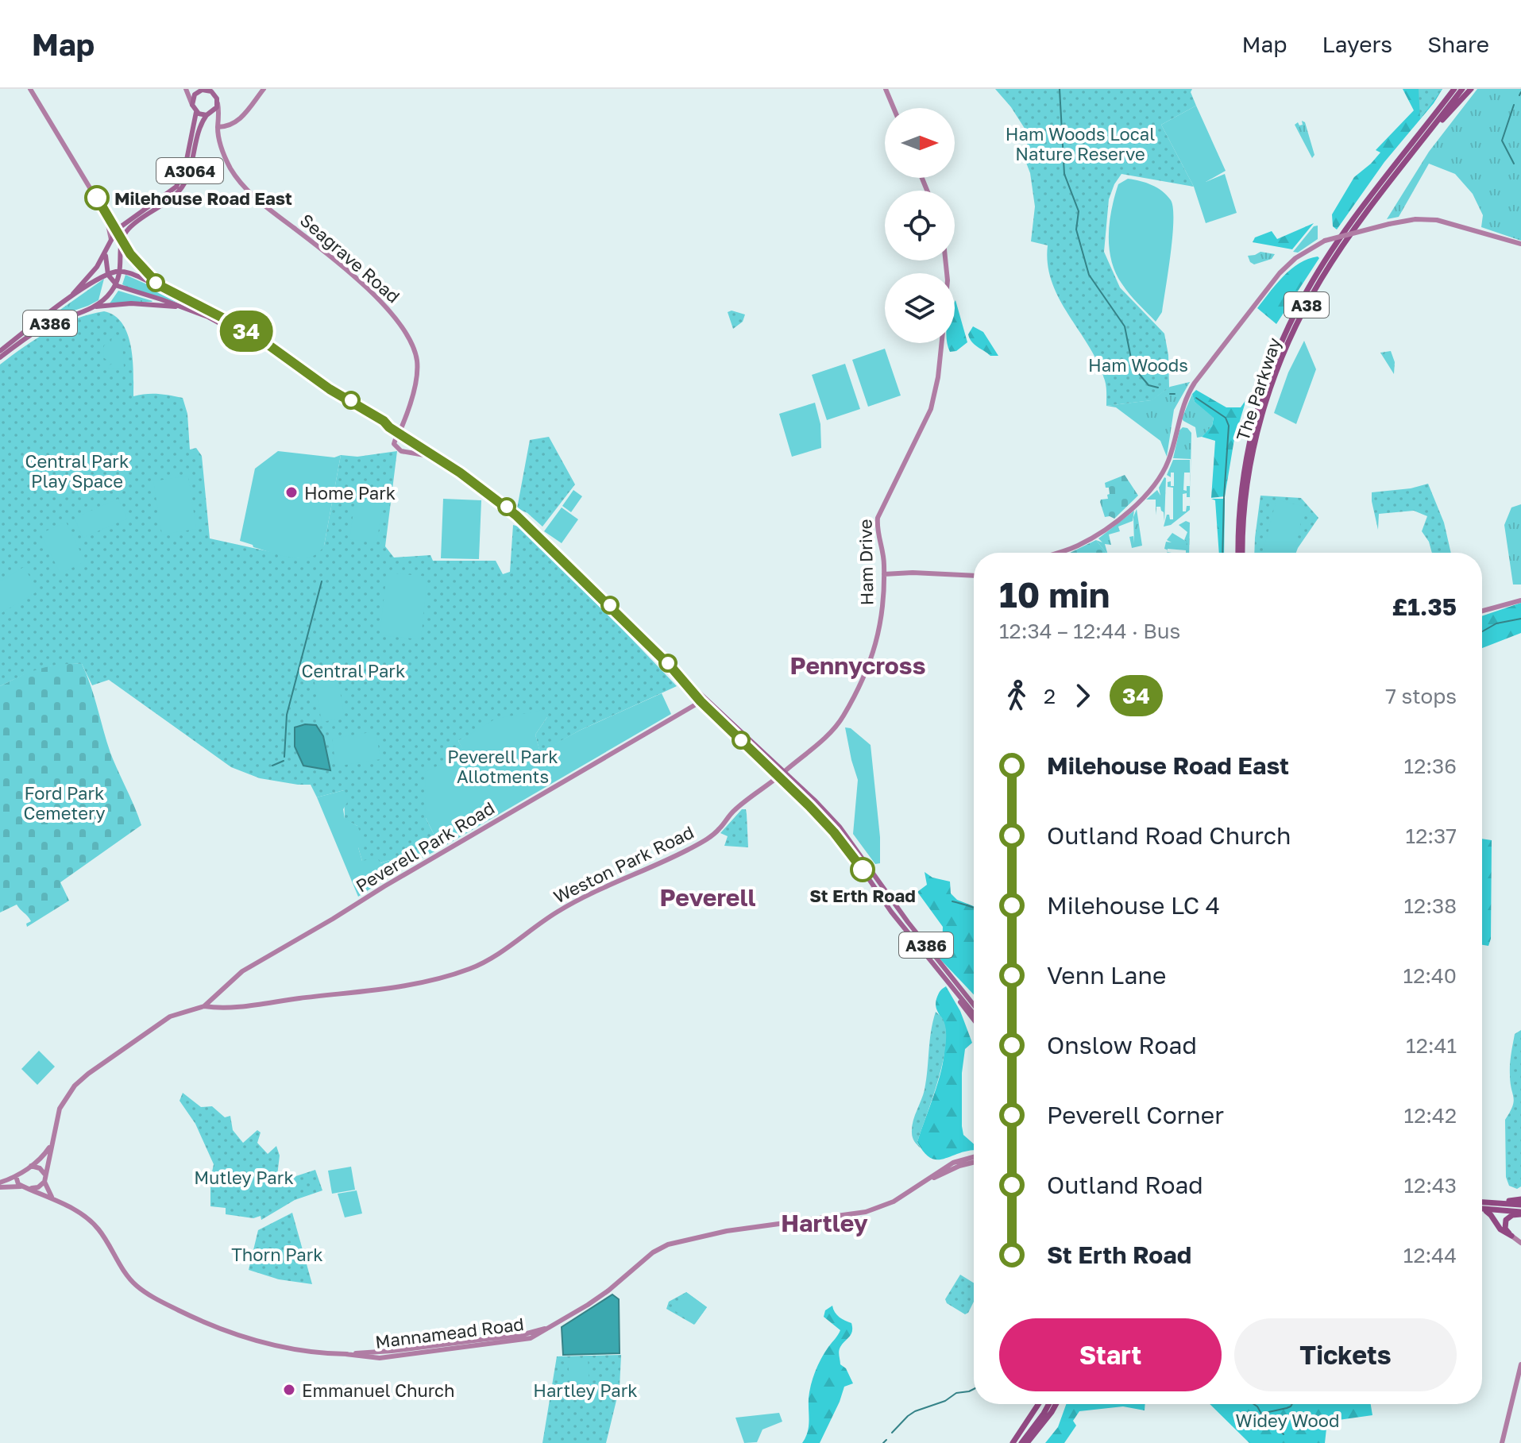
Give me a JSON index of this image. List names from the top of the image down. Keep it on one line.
{"streets":{"highway":["A38","The Parkway"],"main road":["A3064","A386"],"street":["Seagrave Road","Ham Drive","Peverell Park Road","Weston Park Road","Mannamead Road"]},"crossings":[["A3064","A386"],["Seagrave Road","A386"],["A38","The Parkway"],["A386","Ham Drive"],["A386","Peverell Park Road"],["A386","Weston Park Road"],["Ham Drive","Weston Park Road"],["Peverell Park Road","Weston Park Road"]],"districts":["Pennycross","Peverell","Hartley"],"parks":["Ham Woods Local Nature Reserve","Ham Woods","Central Park Play Space","Central Park","Peverell Park Allotments","Ford Park Cemetery","Mutley Park","Thorn Park","Hartley Park","Widey Wood"],"places":["Milehouse Road East","Home Park","St Erth Road","Emmanuel Church"],"lines":["bus line 34"],"north":"right","page":{"header":"Map","nav":["Map","Layers","Share"],"on_map":"34","heading":["10 min","12:34 – 12:44 · Bus","£1.35"],"legs":["2","34","7 stops"],"list":[{"name":"Milehouse Road East","value":"12:36"},{"name":"Outland Road Church","value":"12:37"},{"name":"Milehouse LC 4","value":"12:38"},{"name":"Venn Lane","value":"12:40"},{"name":"Onslow Road","value":"12:41"},{"name":"Peverell Corner","value":"12:42"},{"name":"Outland Road","value":"12:43"},{"name":"St Erth Road","value":"12:44"}],"buttons":["Start","Tickets"]}}
